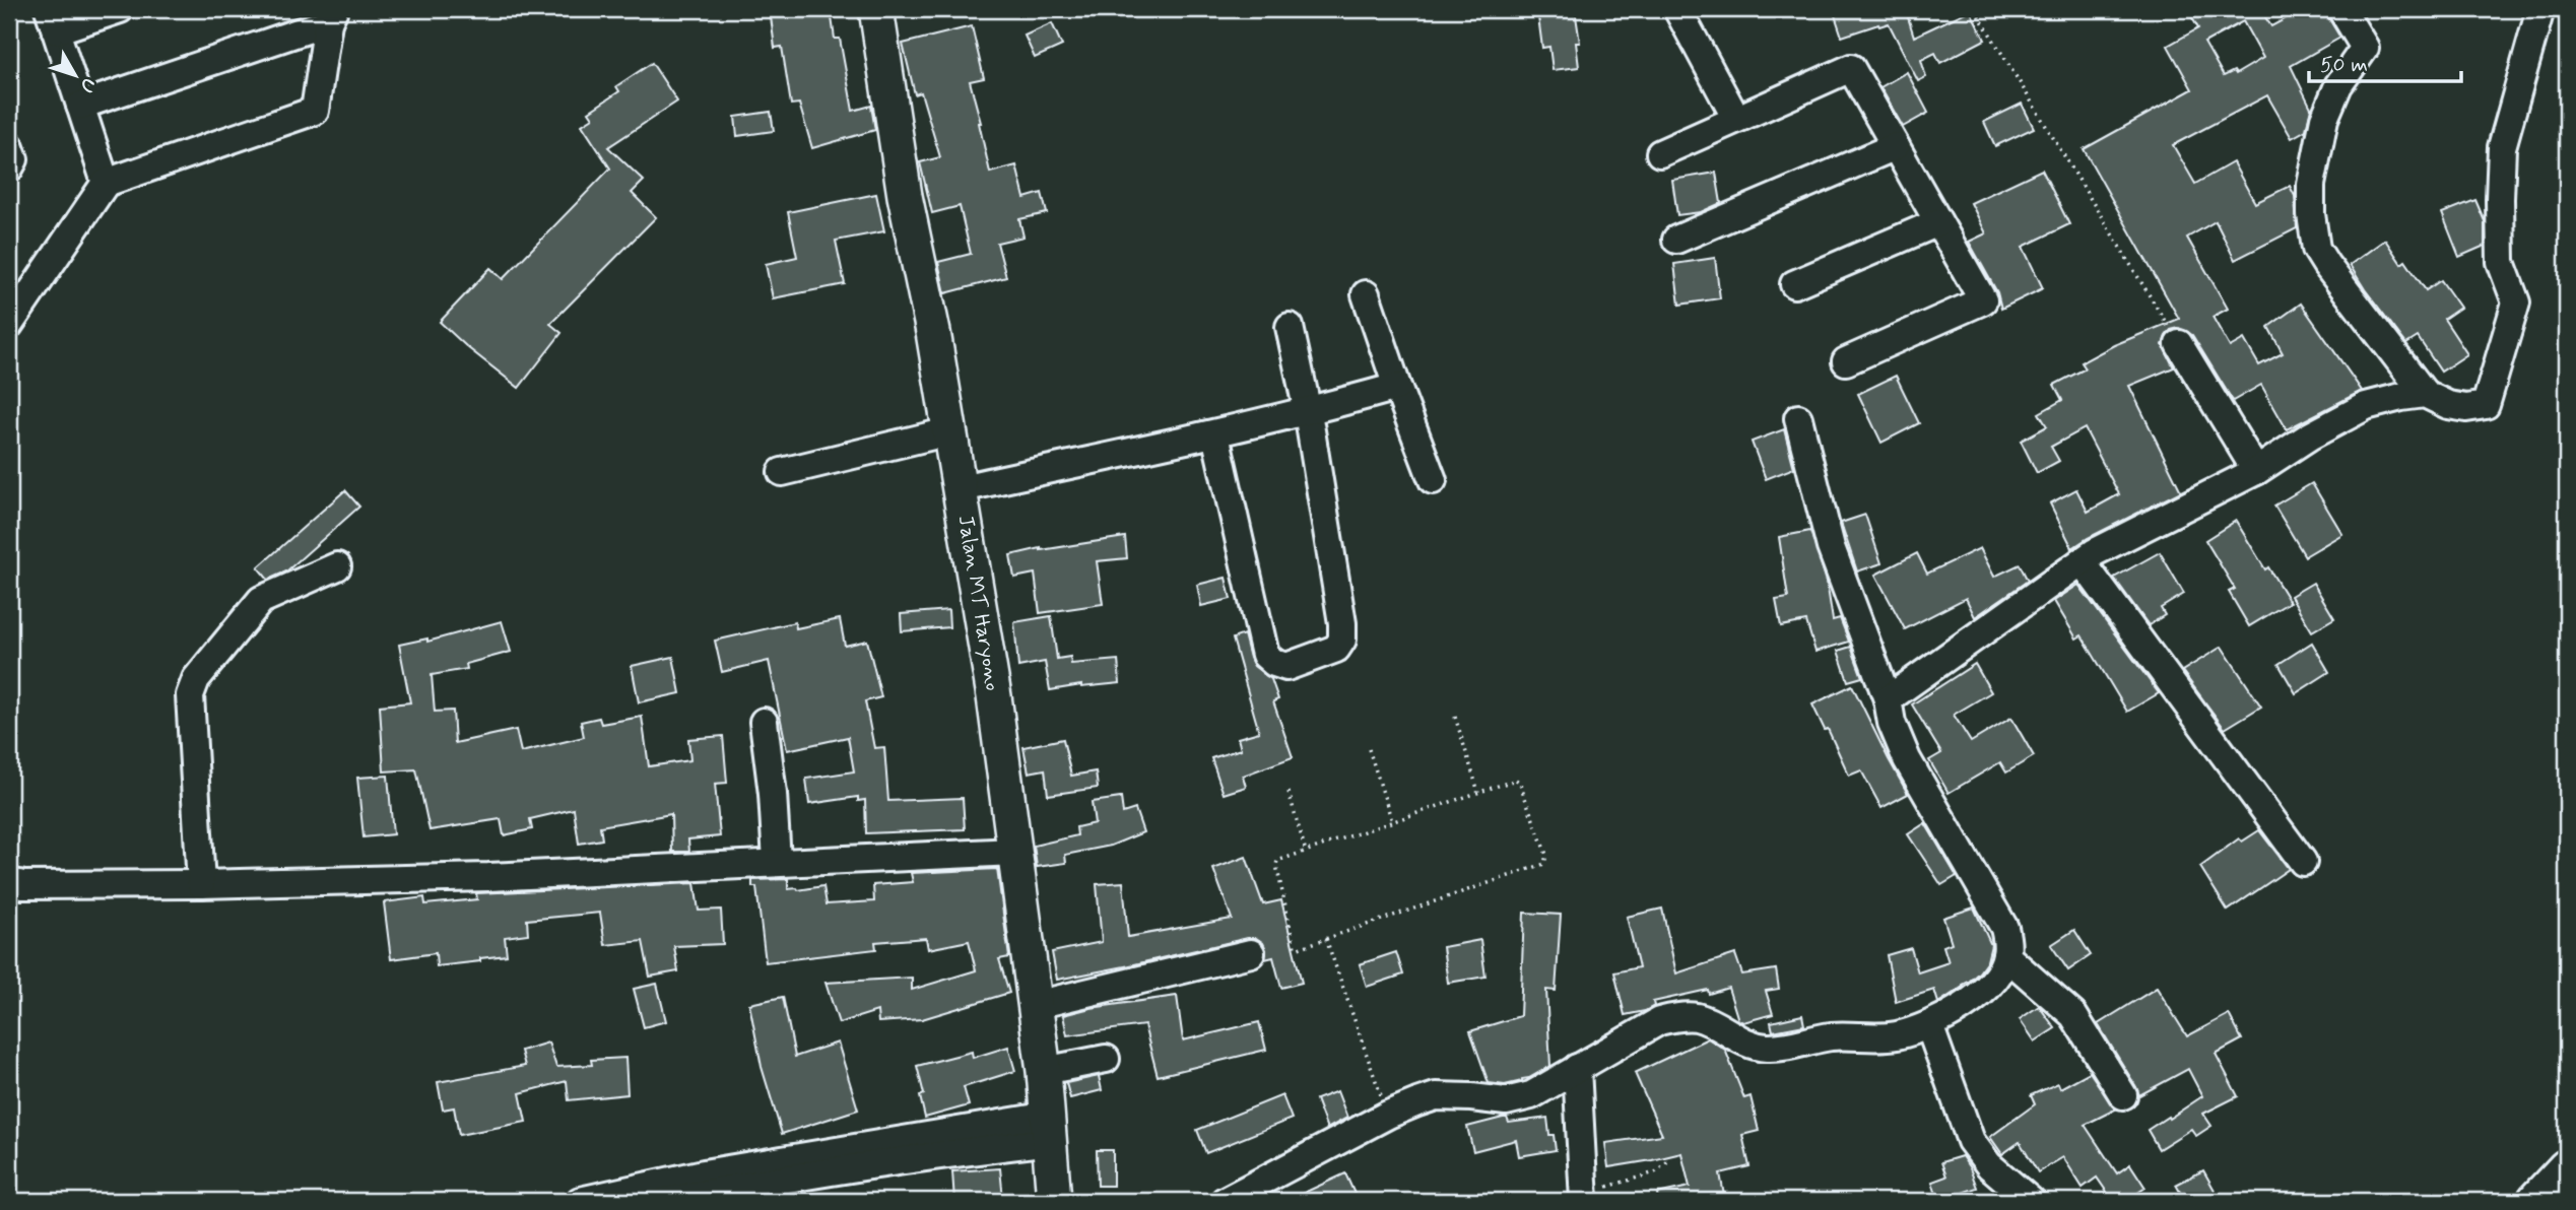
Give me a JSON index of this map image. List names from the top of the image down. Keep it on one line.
{"streets":{"main road":["Jalan MT Haryono"]},"scale_bar":"50 m","north":"bottom right"}
